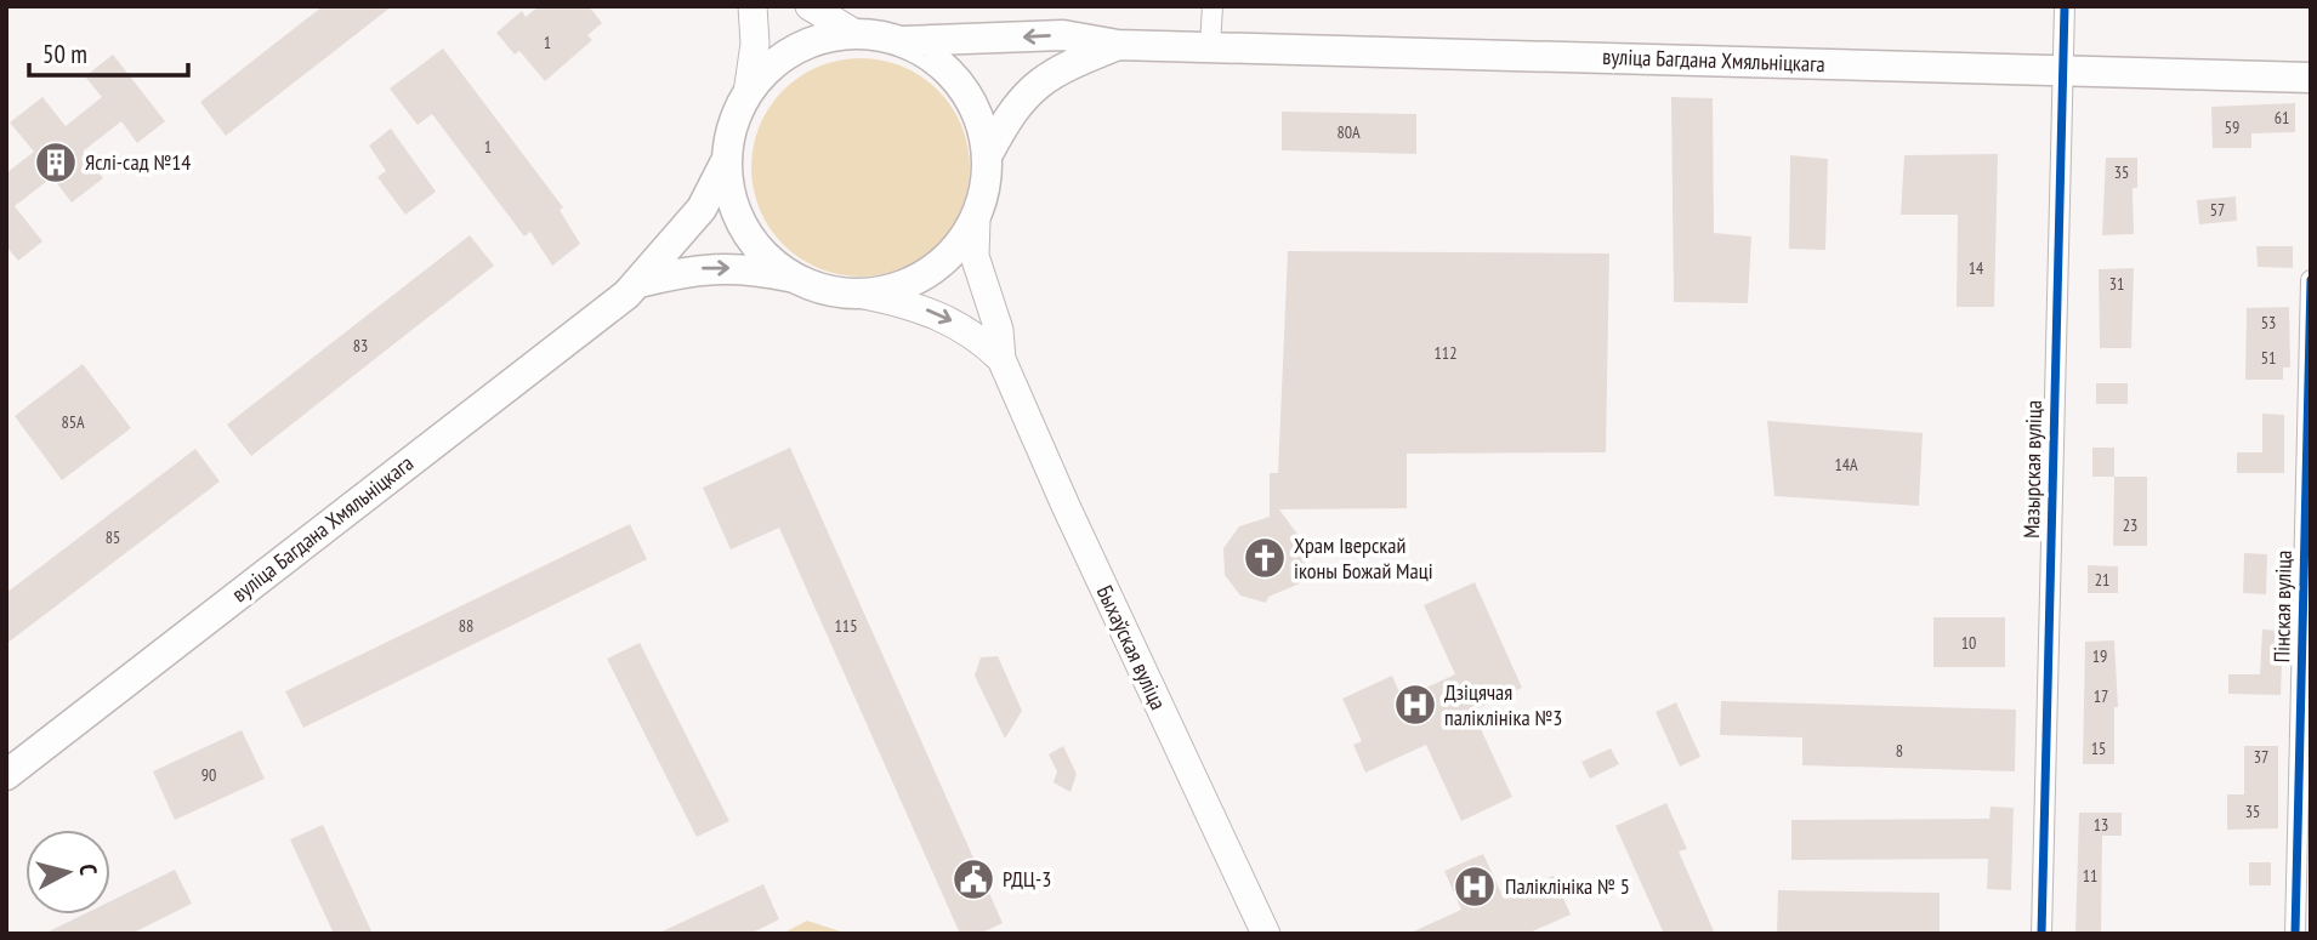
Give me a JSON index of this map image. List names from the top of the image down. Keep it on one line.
{"streets":{"main road":["вуліца Багдана Хмяльніцкага","Быхаўская вуліца"],"street":["Мазырская вуліца","Пінская вуліца"]},"crossings":[["вуліца Багдана Хмяльніцкага","Мазырская вуліца"],["вуліца Багдана Хмяльніцкага","Быхаўская вуліца"]],"places":{"building":["Яслі-сад №14"],"church":["Храм Іверскай іконы Божай Маці"],"hospital":["Дзіцячая паліклініка №3","Паліклініка № 5"],"public building":["РДЦ-3"]},"house_numbers":["1","61","59","80А","1","35","57","14","31","53","83","112","51","85А","14А","23","85","21","88","115","10","19","17","15","8","37","90","35","13","11"],"scale_bar":"50 m","north":"right"}
